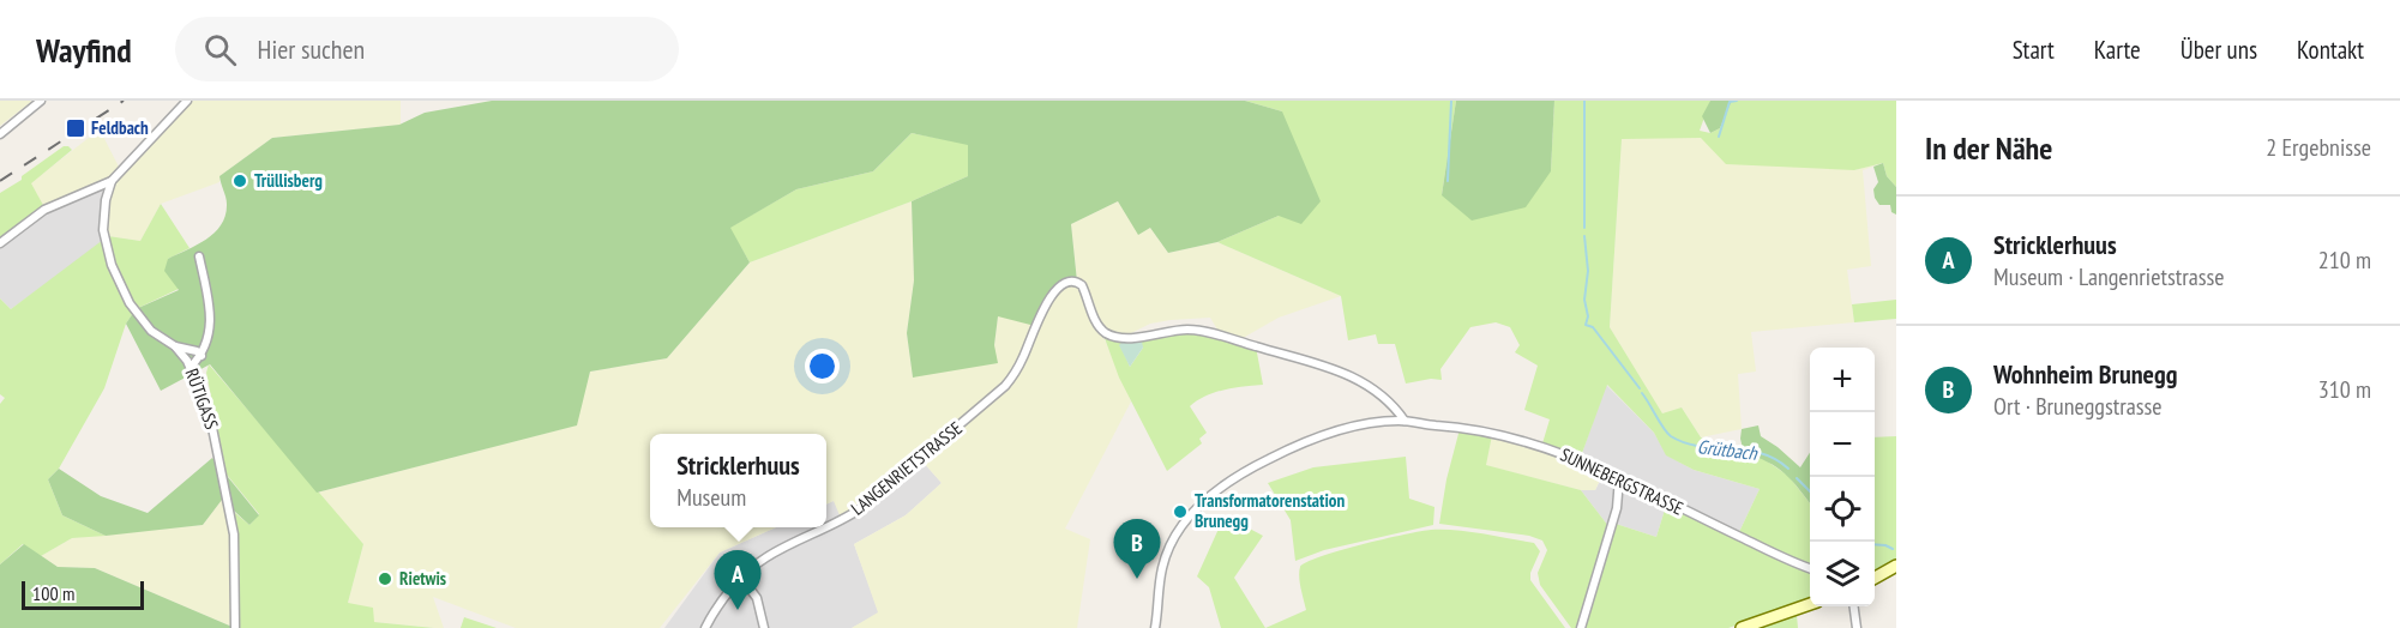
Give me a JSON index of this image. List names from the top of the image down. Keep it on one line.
{"streets":{"street":["RÜTIGASS","LANGENRIETSTRASSE","SUNNEBERGSTRASSE"]},"crossings":[["LANGENRIETSTRASSE","SUNNEBERGSTRASSE"]],"water":["Grütbach"],"places":{"transit":["Feldbach"],"other":["Trüllisberg","Transformatorenstation Brunegg","Rietwis"]},"scale_bar":"100 m","page":{"header":"Wayfind","search":"Hier suchen","nav":["Start","Karte","Über uns","Kontakt"],"heading":["In der Nähe","2 Ergebnisse"],"list":[{"mark":"A","name":"Stricklerhuus","note":"Museum · Langenrietstrasse","value":"210 m"},{"mark":"B","name":"Wohnheim Brunegg","note":"Ort · Bruneggstrasse","value":"310 m"}],"map_buttons":["+","−"],"popup":["Stricklerhuus","Museum"],"pins":["B","A"],"scale":"100 m"}}
